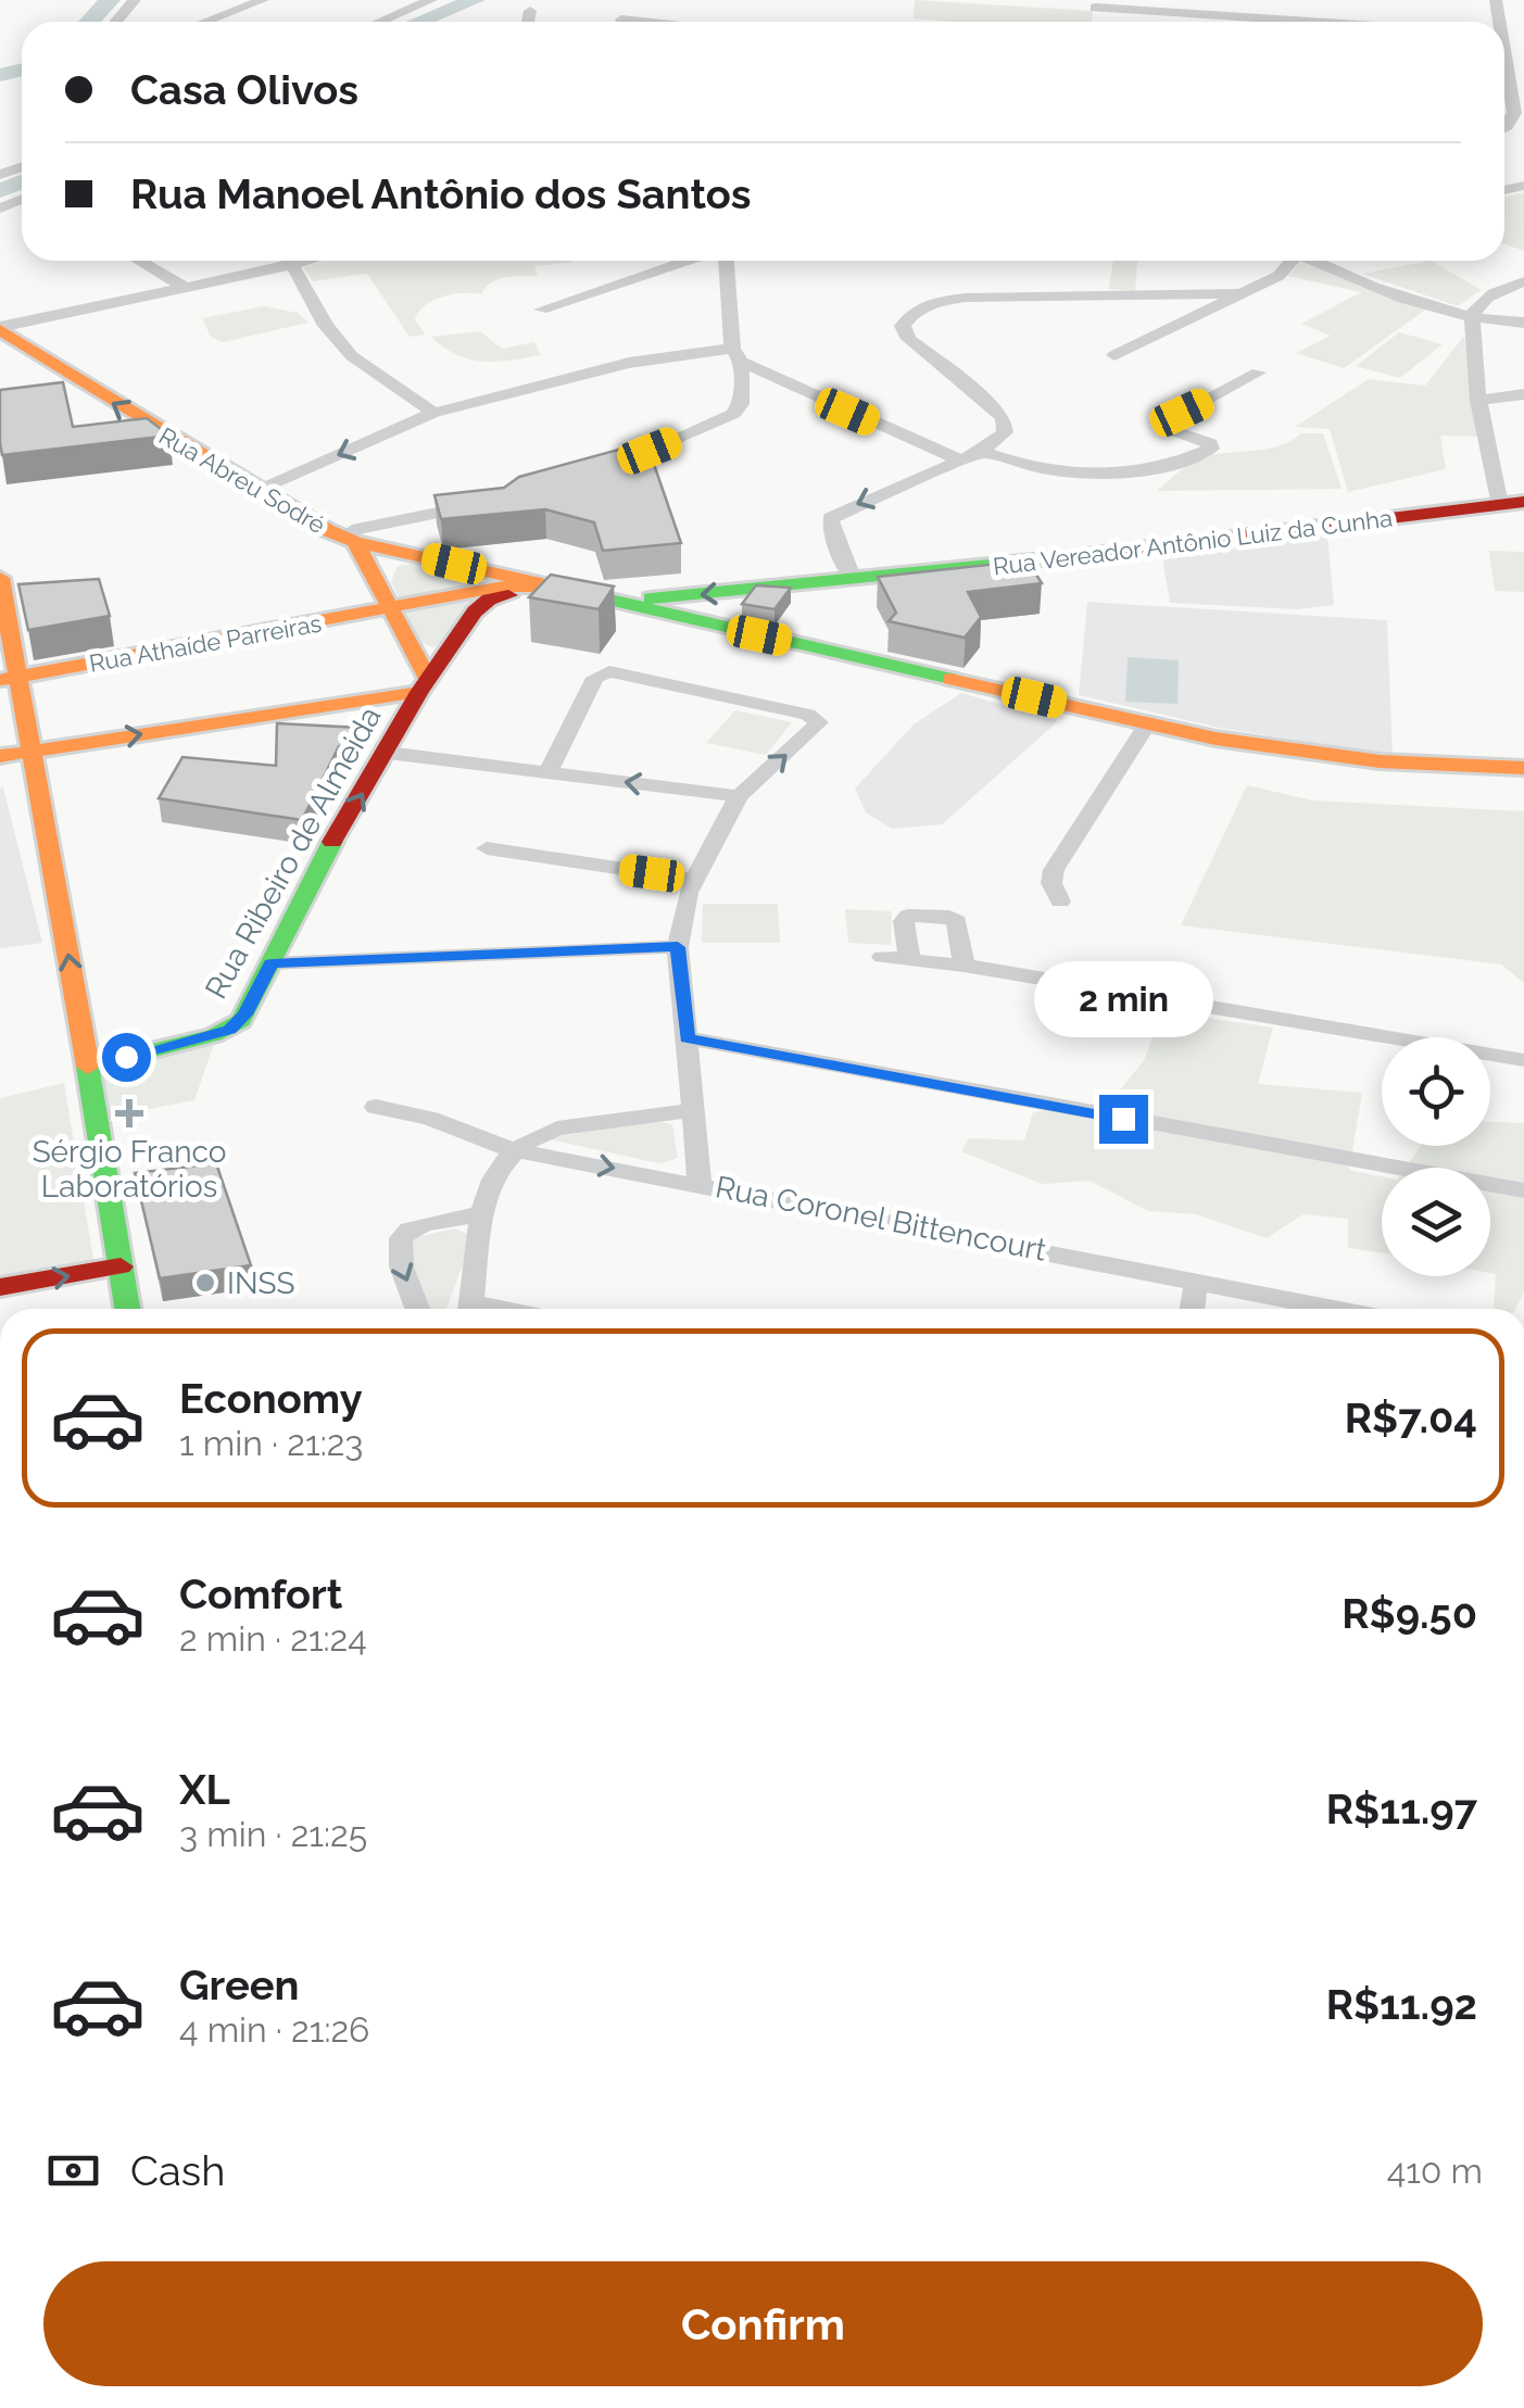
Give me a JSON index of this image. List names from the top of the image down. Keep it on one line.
{"streets":{"main road":["Rua Abreu Sodré","Rua Vereador Antônio Luiz da Cunha","Rua Athaíde Parreiras","Rua Ribeiro de Almeida"],"street":["Rua Coronel Bittencourt"]},"crossings":[["Rua Abreu Sodré","Rua Athaíde Parreiras"],["Rua Abreu Sodré","Rua Ribeiro de Almeida"]],"one_way":["Rua Abreu Sodré"],"places":{"health":["Sérgio Franco Laboratórios"],"other":["INSS"]},"page":{"banner":["Casa Olivos","Rua Manoel Antônio dos Santos"],"bubble":"2 min","list":[{"name":"Economy","note":"1 min · 21:23","value":"R$7.04"},{"name":"Comfort","note":"2 min · 21:24","value":"R$9.50"},{"name":"XL","note":"3 min · 21:25","value":"R$11.97"},{"name":"Green","note":"4 min · 21:26","value":"R$11.92"}],"pay":["Cash","410 m"],"buttons":"Confirm"}}
